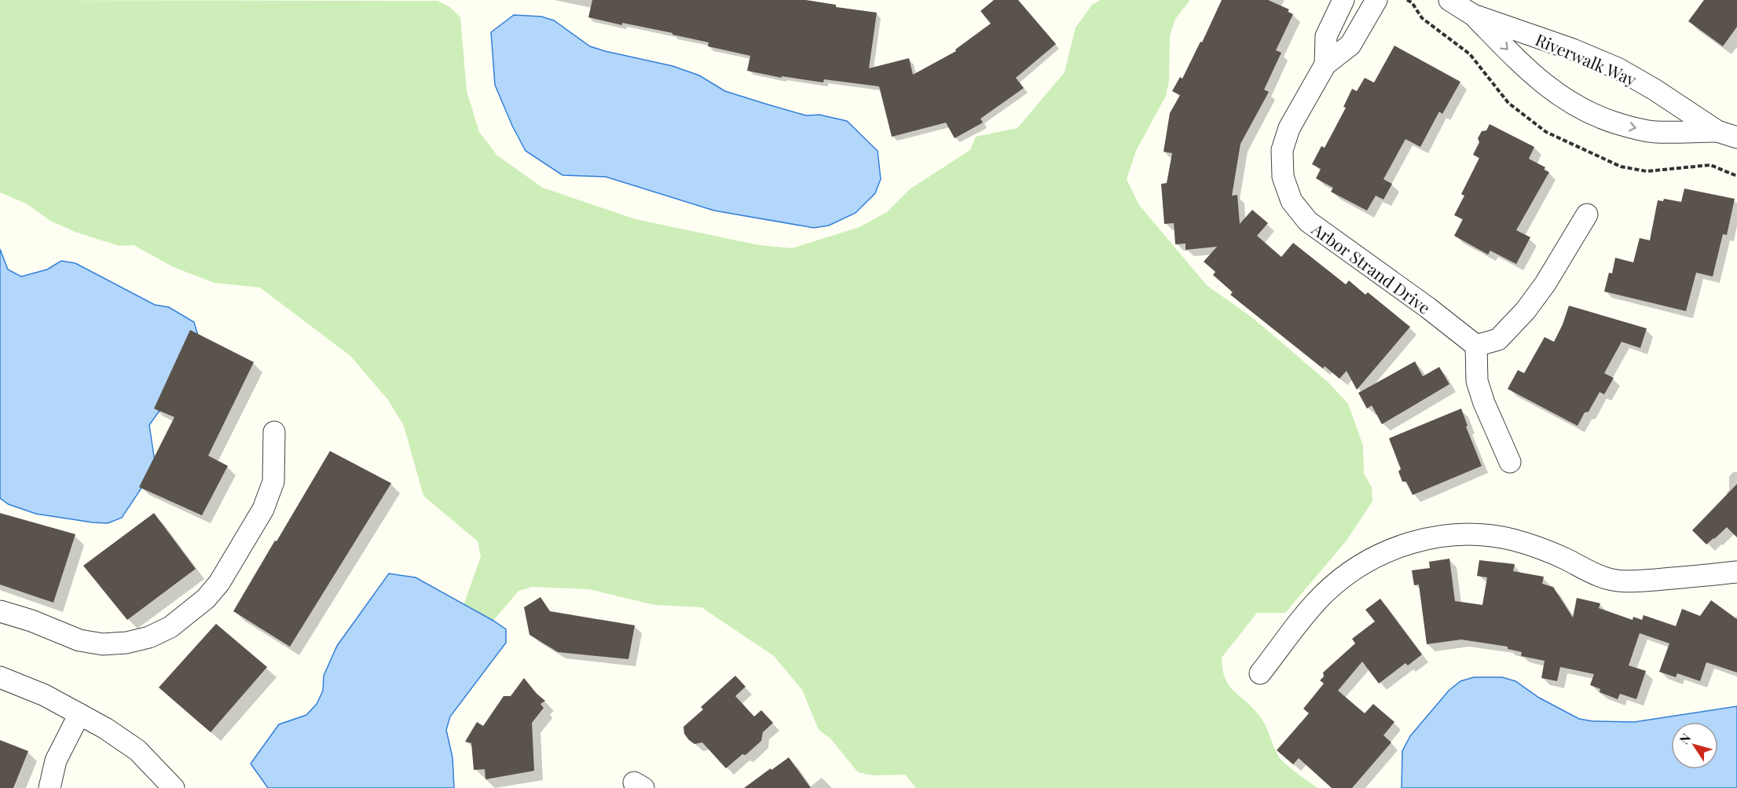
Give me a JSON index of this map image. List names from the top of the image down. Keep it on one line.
{"streets":{"street":["Riverwalk Way","Arbor Strand Drive"]},"north":"top left"}
